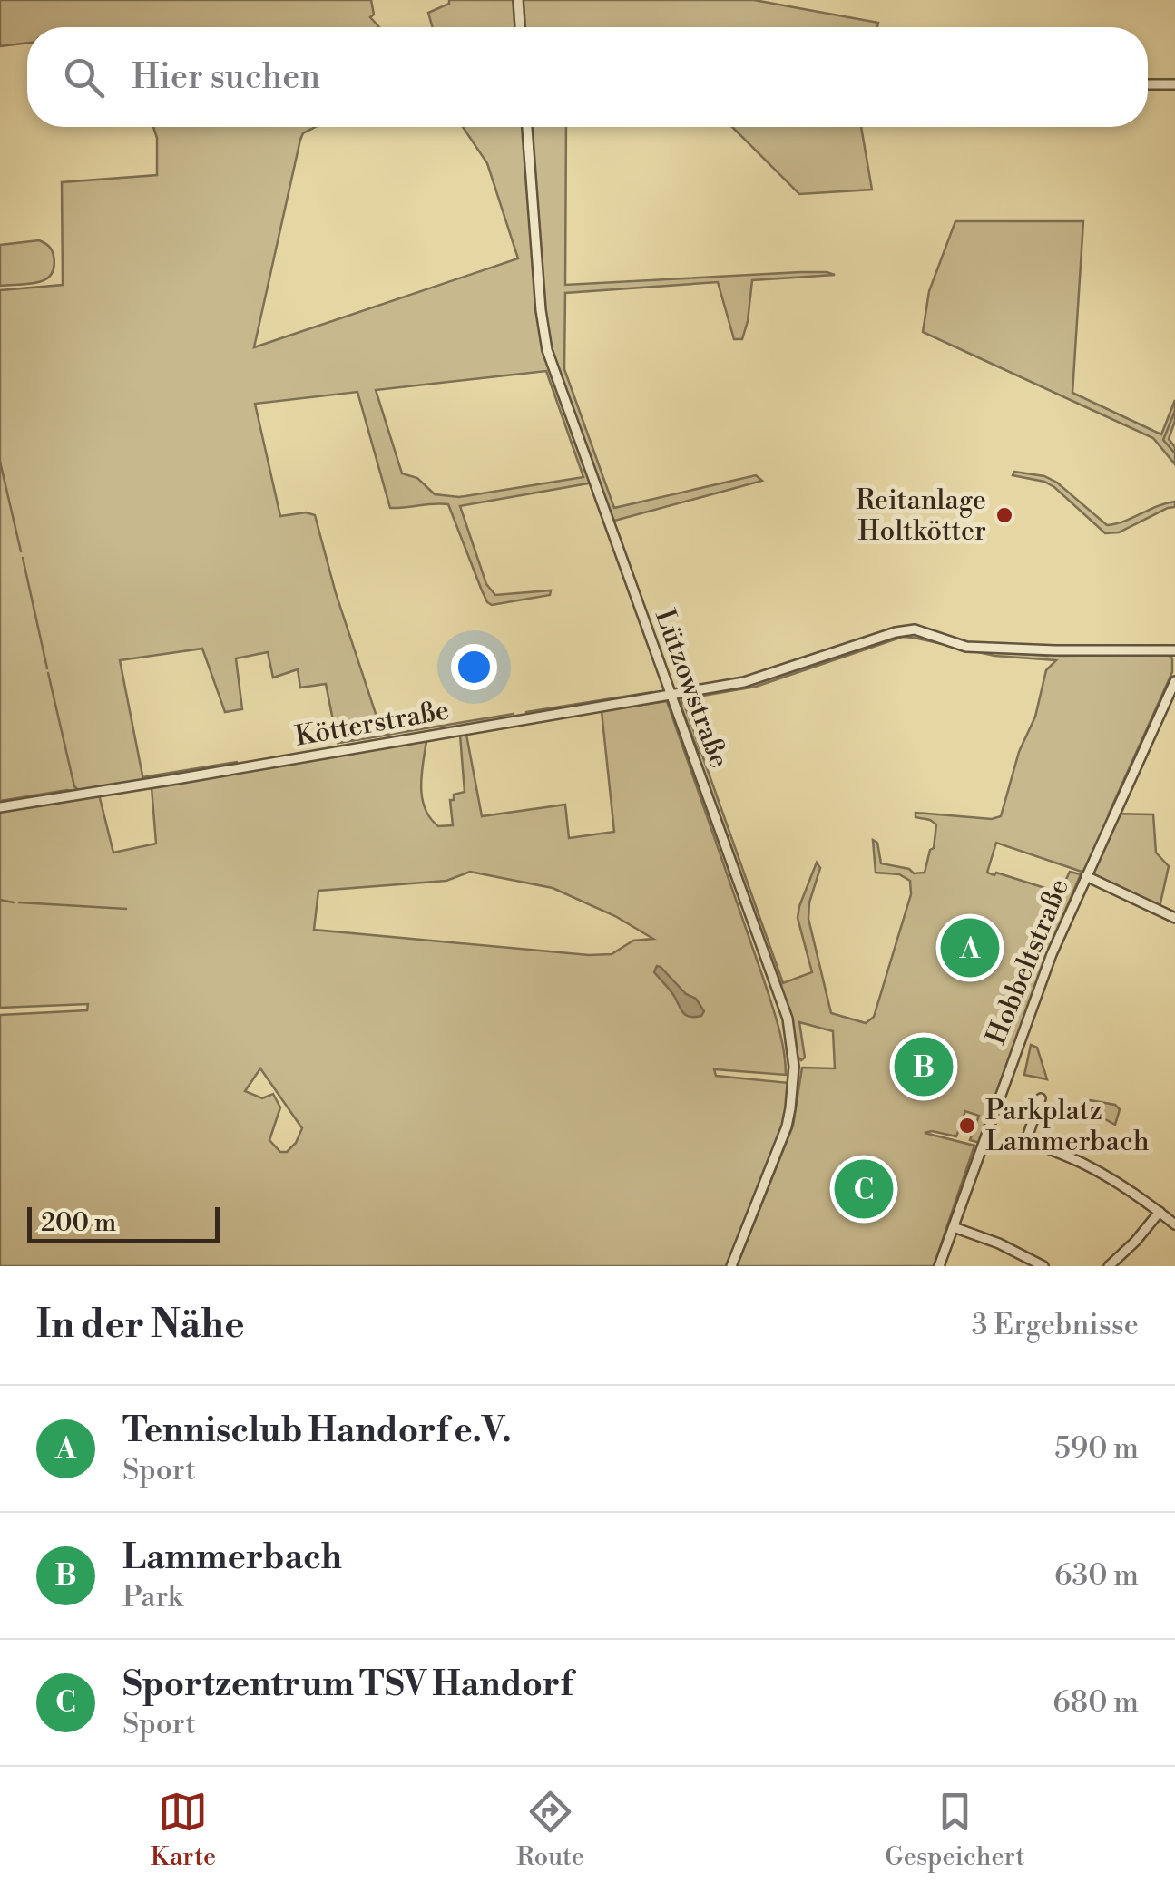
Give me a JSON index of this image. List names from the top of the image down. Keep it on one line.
{"streets":{"street":["Lützowstraße","Kötterstraße","Hobbeltstraße"]},"crossings":[["Lützowstraße","Kötterstraße"]],"places":["Reitanlage Holtkötter","Parkplatz Lammerbach"],"scale_bar":"200 m","page":{"search":"Hier suchen","pins":["A","B","C"],"scale":"200 m","heading":["In der Nähe","3 Ergebnisse"],"list":[{"mark":"A","name":"Tennisclub Handorf e.V.","note":"Sport","value":"590 m"},{"mark":"B","name":"Lammerbach","note":"Park","value":"630 m"},{"mark":"C","name":"Sportzentrum TSV Handorf","note":"Sport","value":"680 m"}],"nav":["Karte","Route","Gespeichert"]}}
